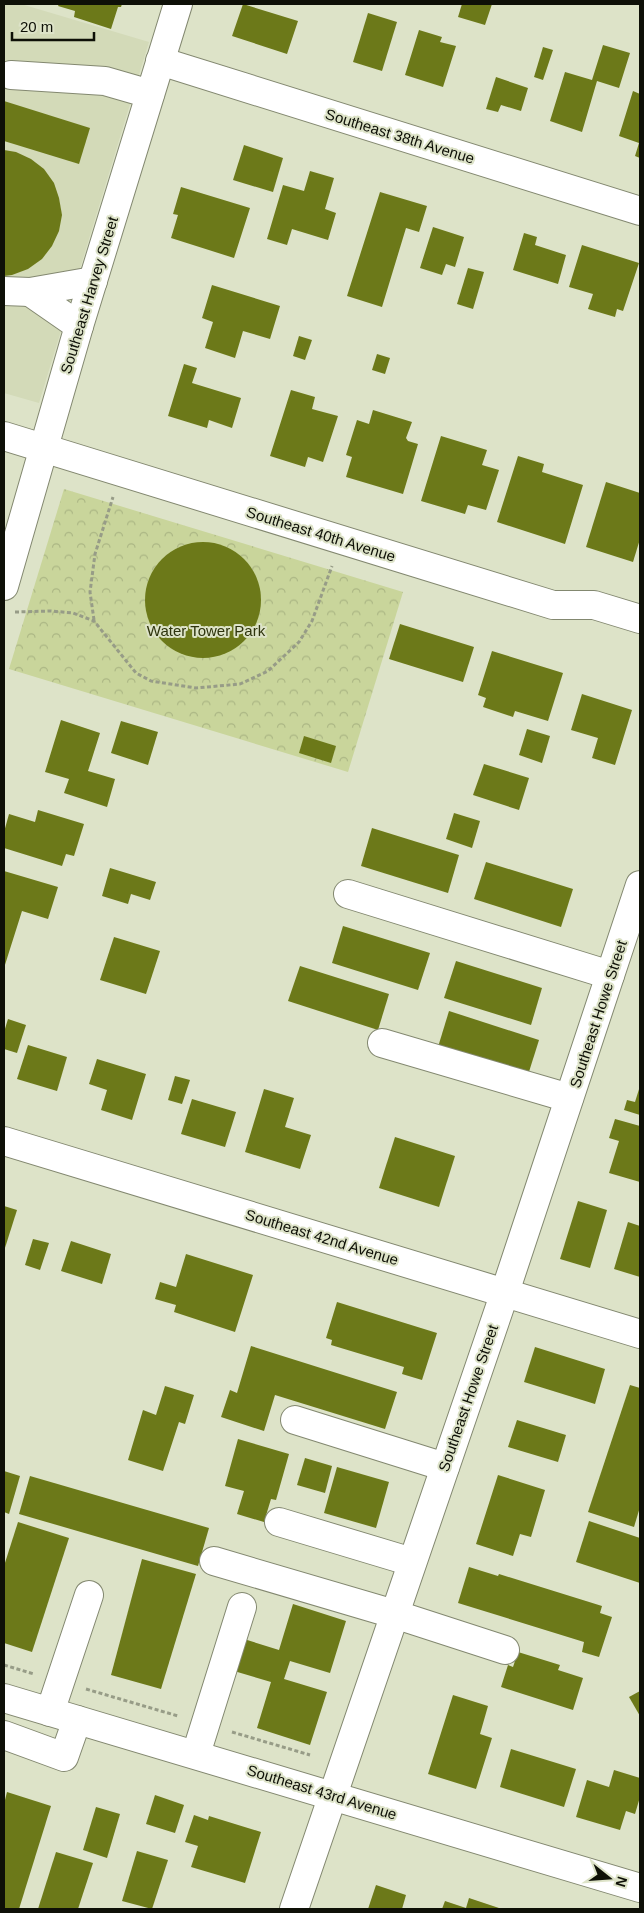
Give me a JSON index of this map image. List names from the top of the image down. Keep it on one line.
{"streets":{"street":["Southeast 38th Avenue","Southeast Harvey Street","Southeast 40th Avenue","Southeast Howe Street","Southeast 42nd Avenue","Southeast 43rd Avenue"]},"crossings":[["Southeast 38th Avenue","Southeast Harvey Street"],["Southeast Harvey Street","Southeast 40th Avenue"],["Southeast Howe Street","Southeast 42nd Avenue"],["Southeast Howe Street","Southeast 43rd Avenue"]],"parks":["Water Tower Park"],"scale_bar":"20 m","north":"right"}
